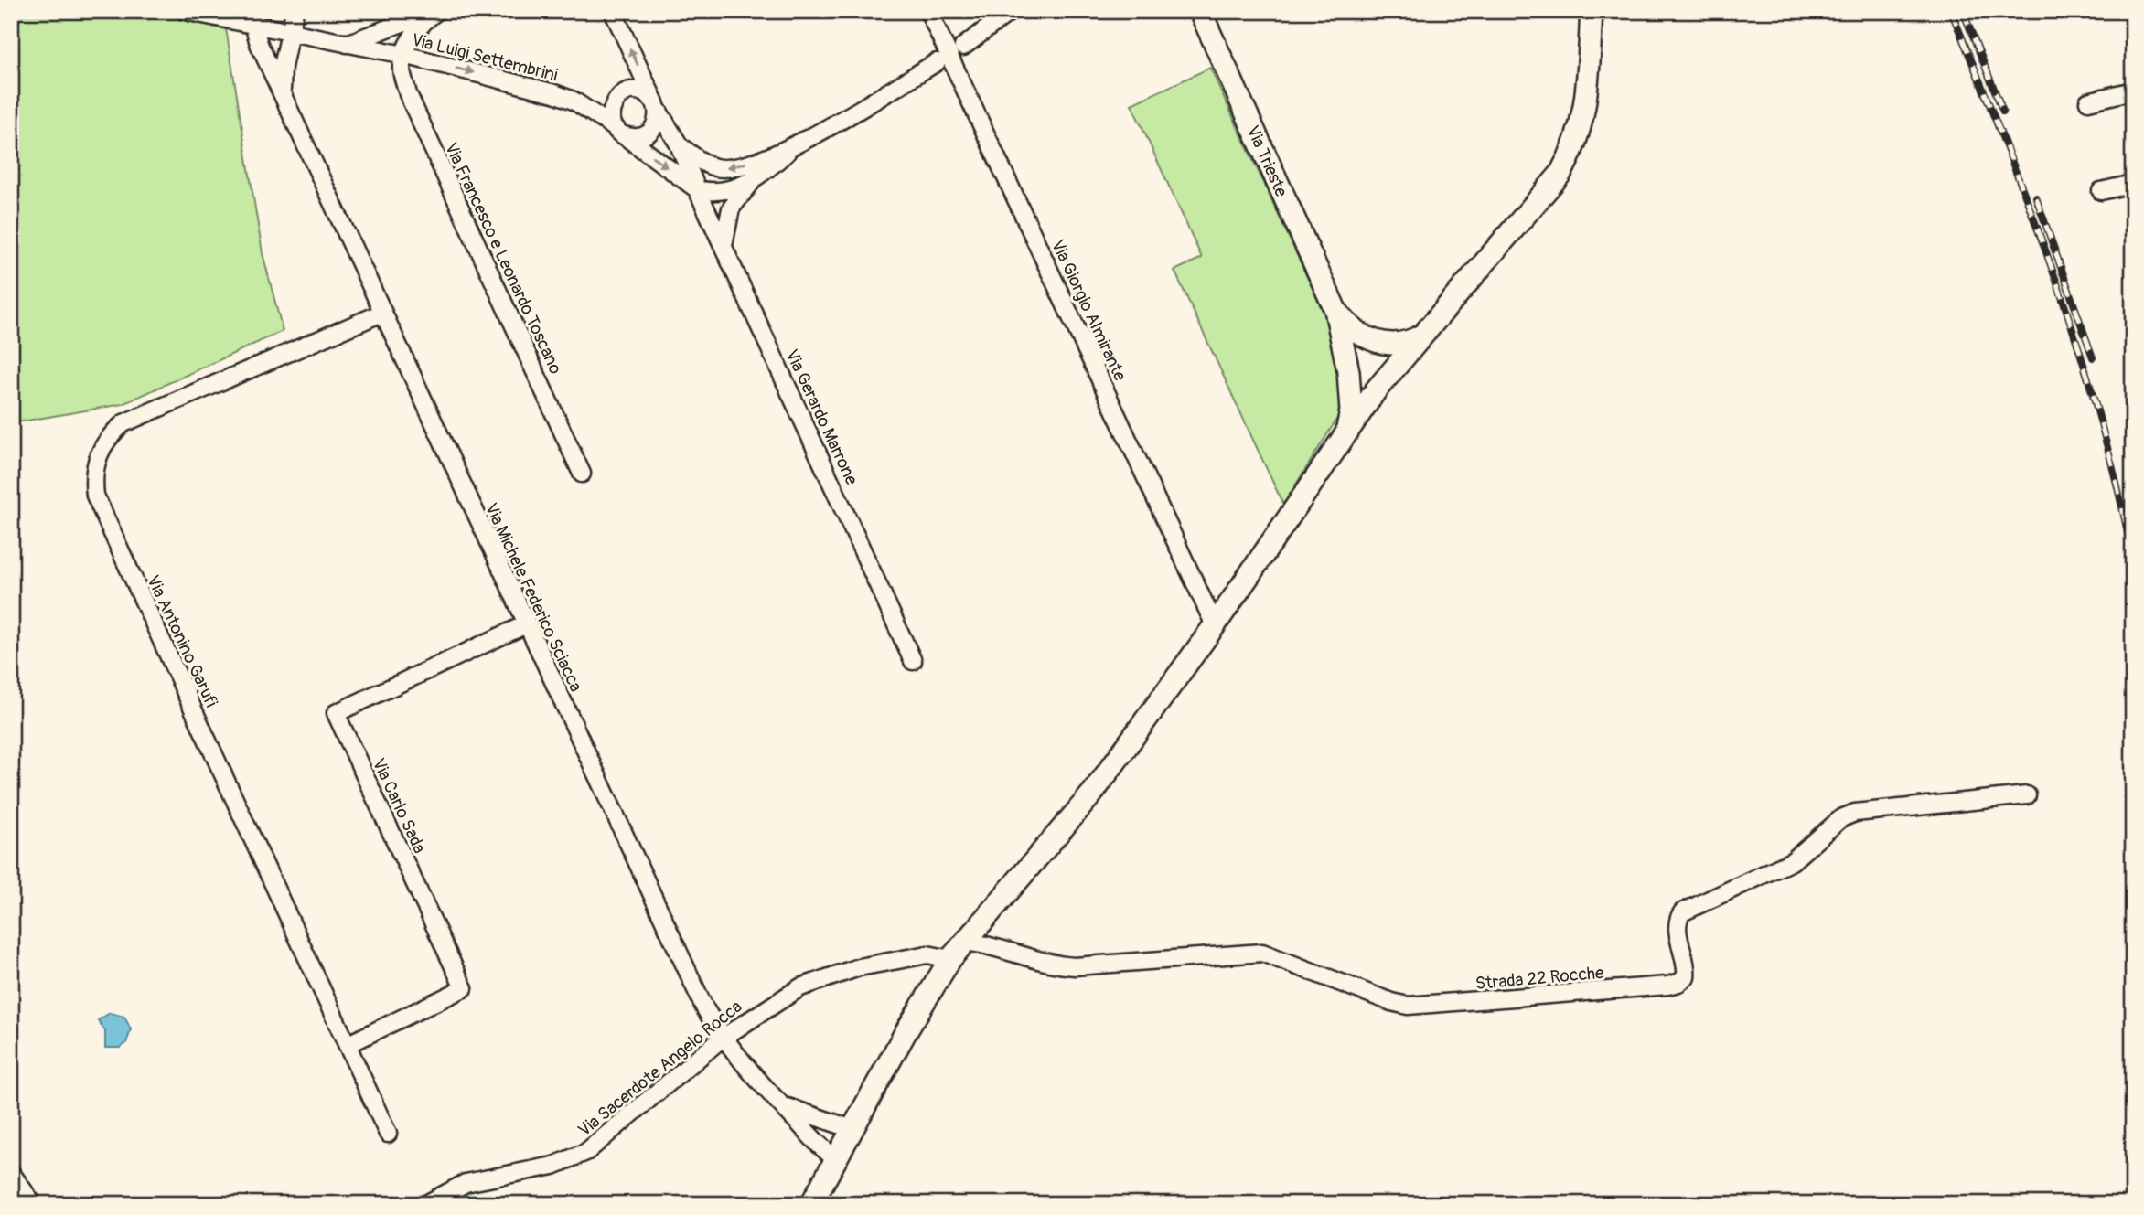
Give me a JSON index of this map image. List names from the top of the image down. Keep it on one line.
{"streets":{"street":["Via Luigi Settembrini","Via Trieste","Via Francesco e Leonardo Toscano","Via Giorgio Almirante","Via Gerardo Marrone","Via Michele Federico Sciacca","Via Antonino Garufi","Via Carlo Sada","Strada 22 Rocche","Via Sacerdote Angelo Rocca"]},"crossings":[["Via Luigi Settembrini","Via Francesco e Leonardo Toscano"],["Via Luigi Settembrini","Via Gerardo Marrone"],["Via Luigi Settembrini","Via Michele Federico Sciacca"],["Via Michele Federico Sciacca","Via Antonino Garufi"],["Via Michele Federico Sciacca","Via Carlo Sada"],["Via Michele Federico Sciacca","Via Sacerdote Angelo Rocca"],["Via Antonino Garufi","Via Carlo Sada"]],"one_way":["Via Luigi Settembrini"]}
